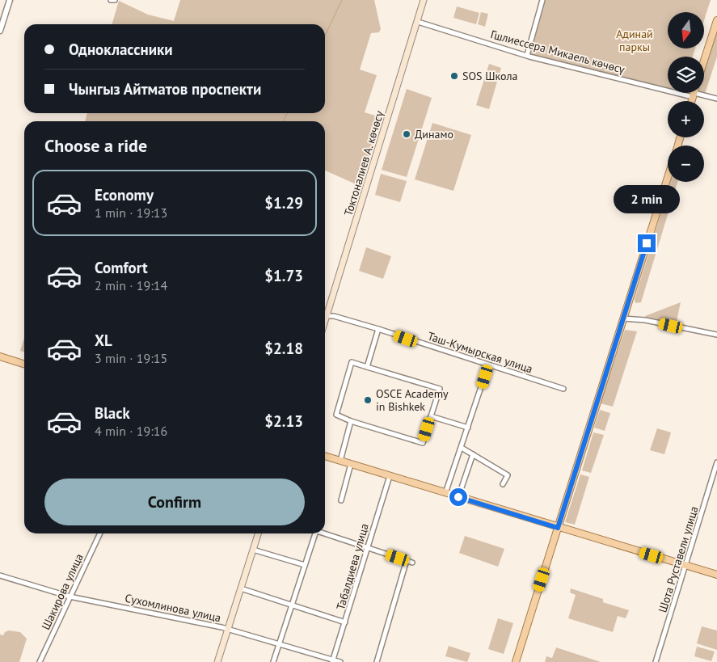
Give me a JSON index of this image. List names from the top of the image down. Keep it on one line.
{"streets":{"main road":["Токтоналиев А. көчөсү"],"street":["Гшлиессера Микаель көчөсү","Таш-Кумырская улица","Шота Руставели улица","Табалдиева улица","Шакирова улица","Сухомлинова улица"]},"crossings":[["Гшлиессера Микаель көчөсү","Токтоналиев А. көчөсү"],["Табалдиева улица","Сухомлинова улица"],["Шакирова улица","Сухомлинова улица"]],"parks":["Адинай паркы"],"places":["SOS Школа","Динамо","OSCE Academy in Bishkek"],"north":"bottom","page":{"map_buttons":["+","−"],"banner":["Одноклассники","Чынгыз Айтматов проспекти"],"heading":"Choose a ride","list":[{"name":"Economy","note":"1 min · 19:13","value":"$1.29"},{"name":"Comfort","note":"2 min · 19:14","value":"$1.73"},{"name":"XL","note":"3 min · 19:15","value":"$2.18"},{"name":"Black","note":"4 min · 19:16","value":"$2.13"}],"bubble":"2 min","buttons":"Confirm"}}
